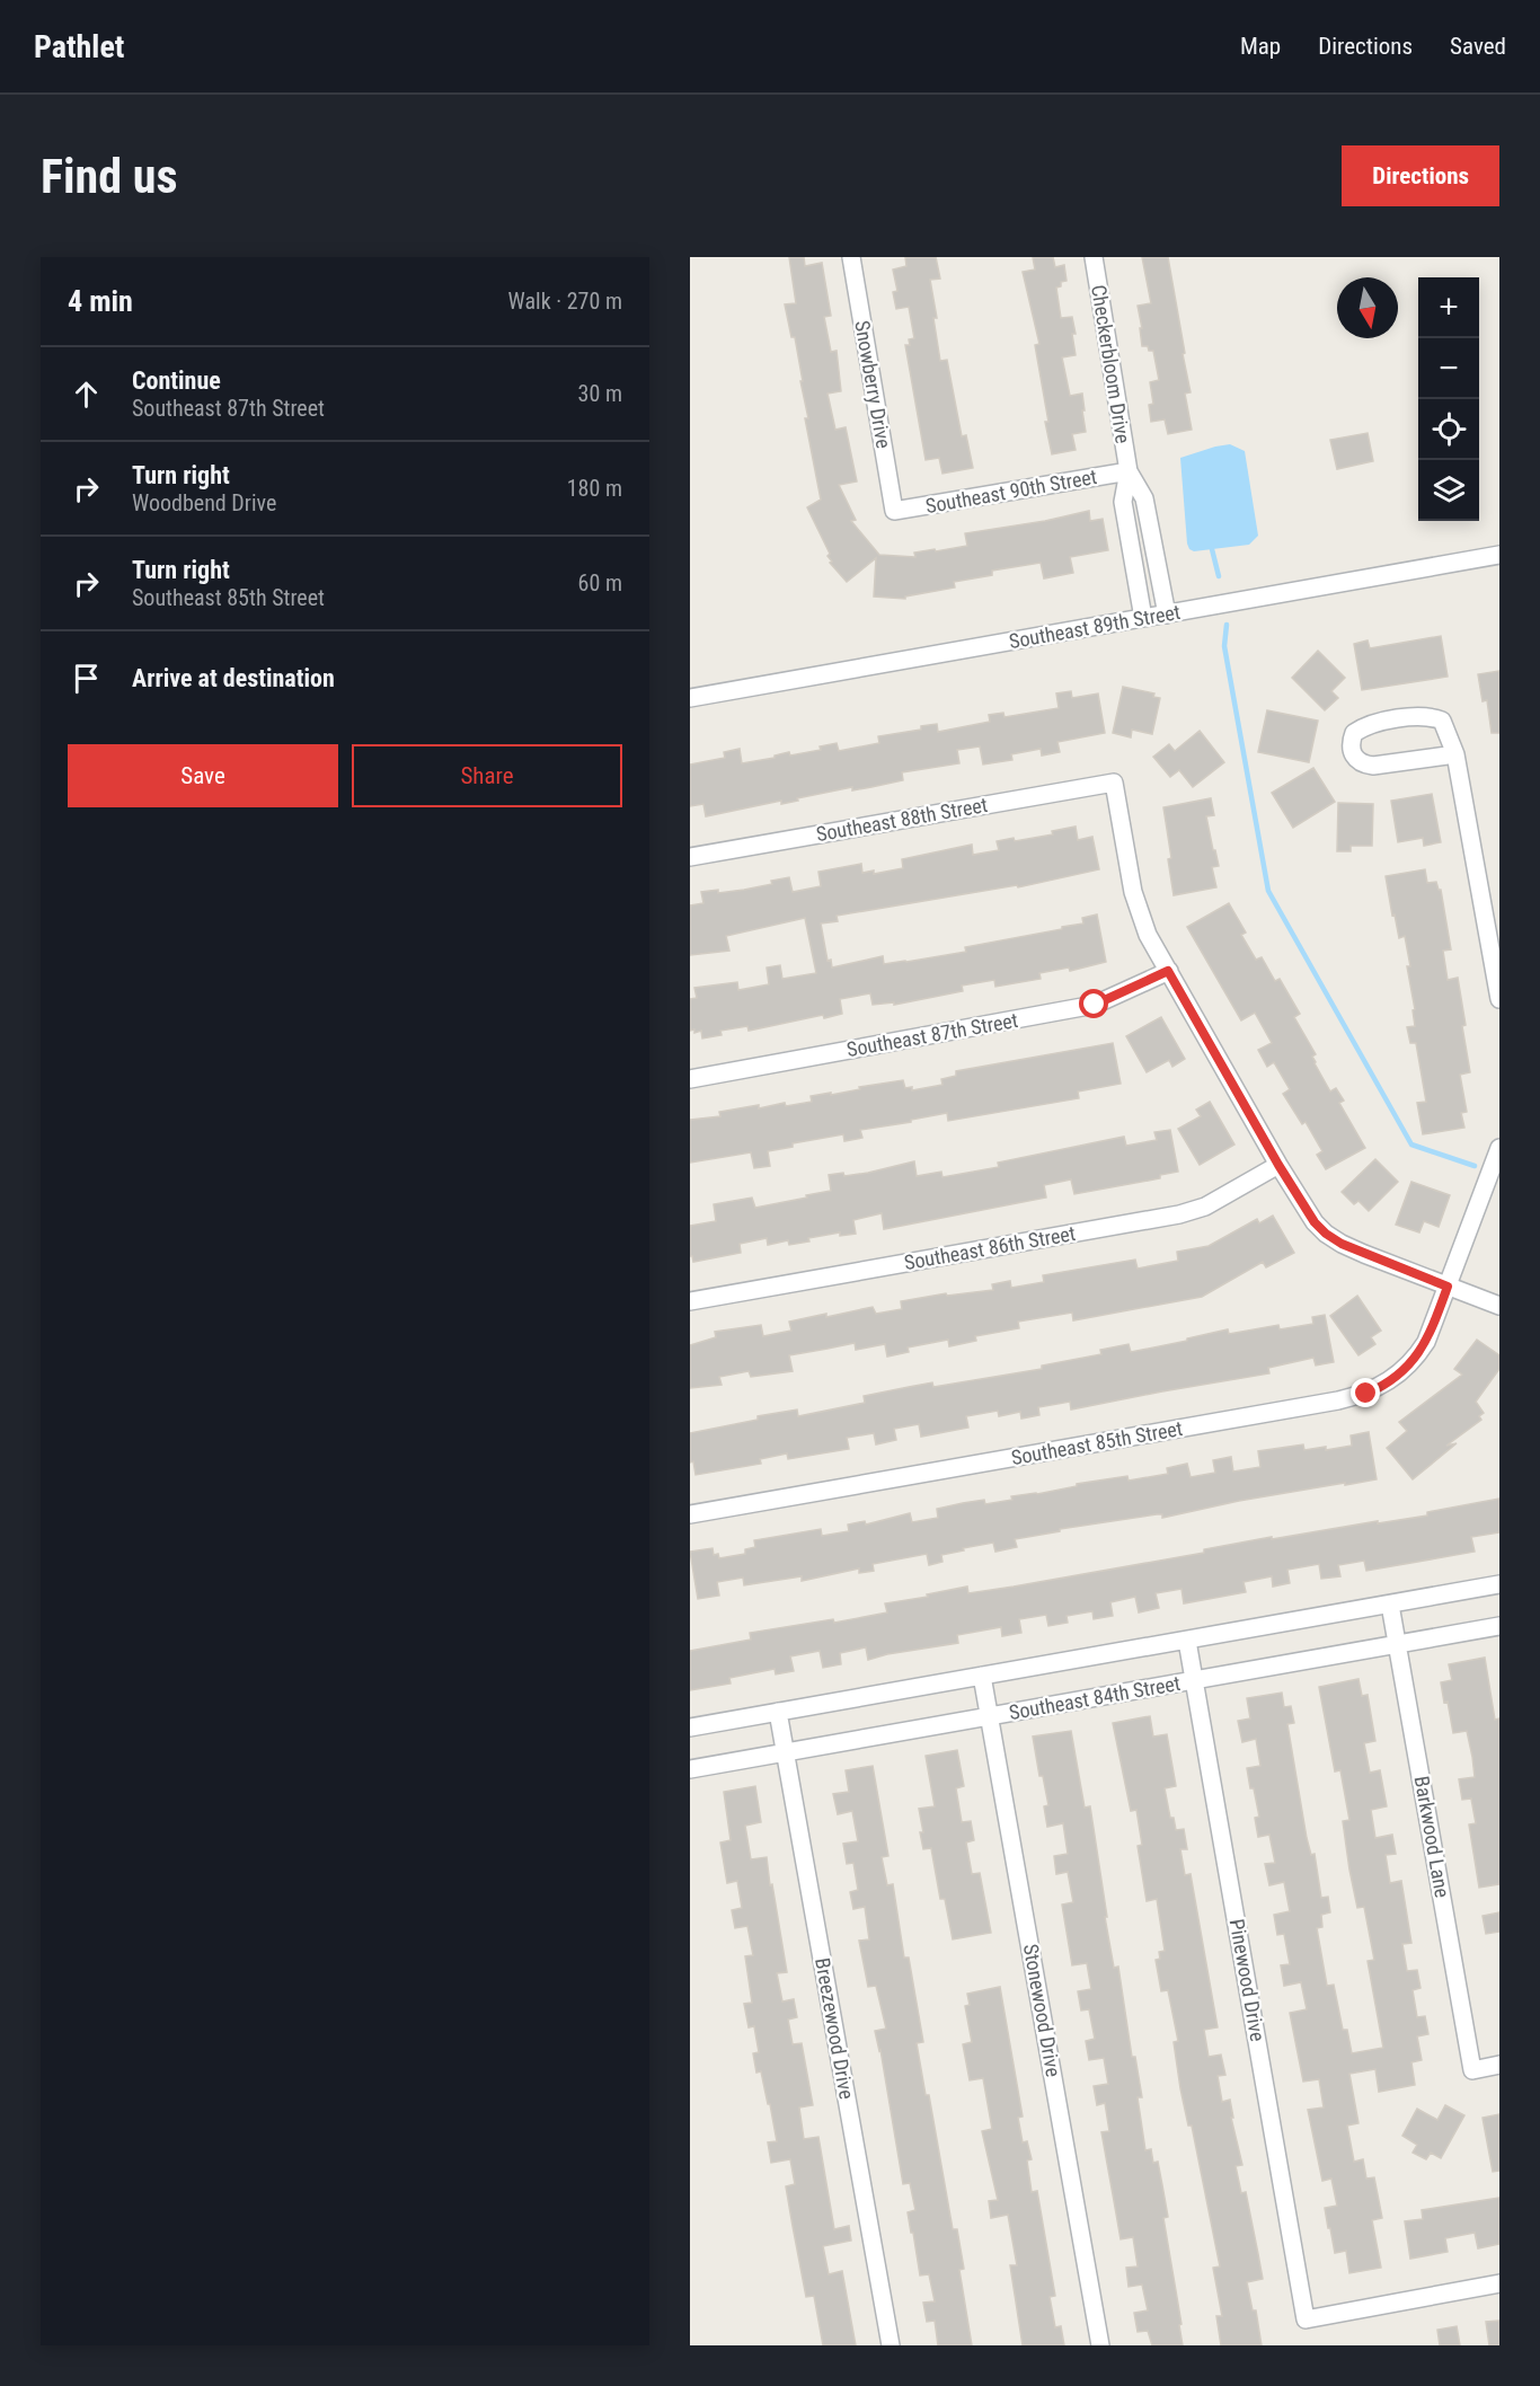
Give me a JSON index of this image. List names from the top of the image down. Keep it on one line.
{"streets":{"street":["Checkerbloom Drive","Snowberry Drive","Southeast 90th Street","Southeast 89th Street","Southeast 88th Street","Southeast 87th Street","Southeast 86th Street","Southeast 85th Street","Southeast 84th Street","Barkwood Lane","Pinewood Drive","Stonewood Drive","Breezewood Drive"]},"crossings":[["Checkerbloom Drive","Southeast 90th Street"],["Checkerbloom Drive","Southeast 89th Street"],["Snowberry Drive","Southeast 90th Street"],["Southeast 88th Street","Southeast 87th Street"],["Southeast 84th Street","Barkwood Lane"],["Southeast 84th Street","Pinewood Drive"],["Southeast 84th Street","Stonewood Drive"],["Southeast 84th Street","Breezewood Drive"]],"north":"bottom","page":{"header":"Pathlet","nav":["Map","Directions","Saved"],"buttons":["Directions",["Save","Share"]],"title":"Find us","heading":["4 min","Walk · 270 m"],"map_buttons":["+","−"],"list":[["Continue","Southeast 87th Street","30 m"],["Turn right","Woodbend Drive","180 m"],["Turn right","Southeast 85th Street","60 m"],"Arrive at destination"]}}
